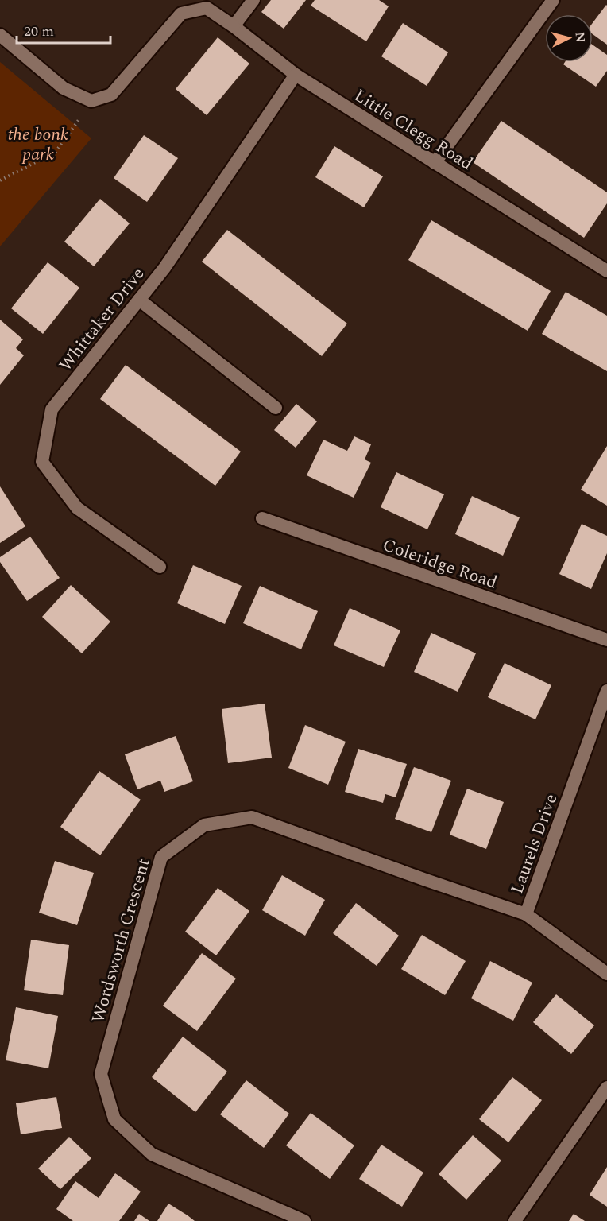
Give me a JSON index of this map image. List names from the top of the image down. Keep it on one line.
{"streets":{"street":["Little Clegg Road","Whittaker Drive","Coleridge Road","Laurels Drive","Wordsworth Crescent"]},"crossings":[["Little Clegg Road","Whittaker Drive"],["Laurels Drive","Wordsworth Crescent"]],"parks":["the bonk park"],"scale_bar":"20 m","north":"right"}
